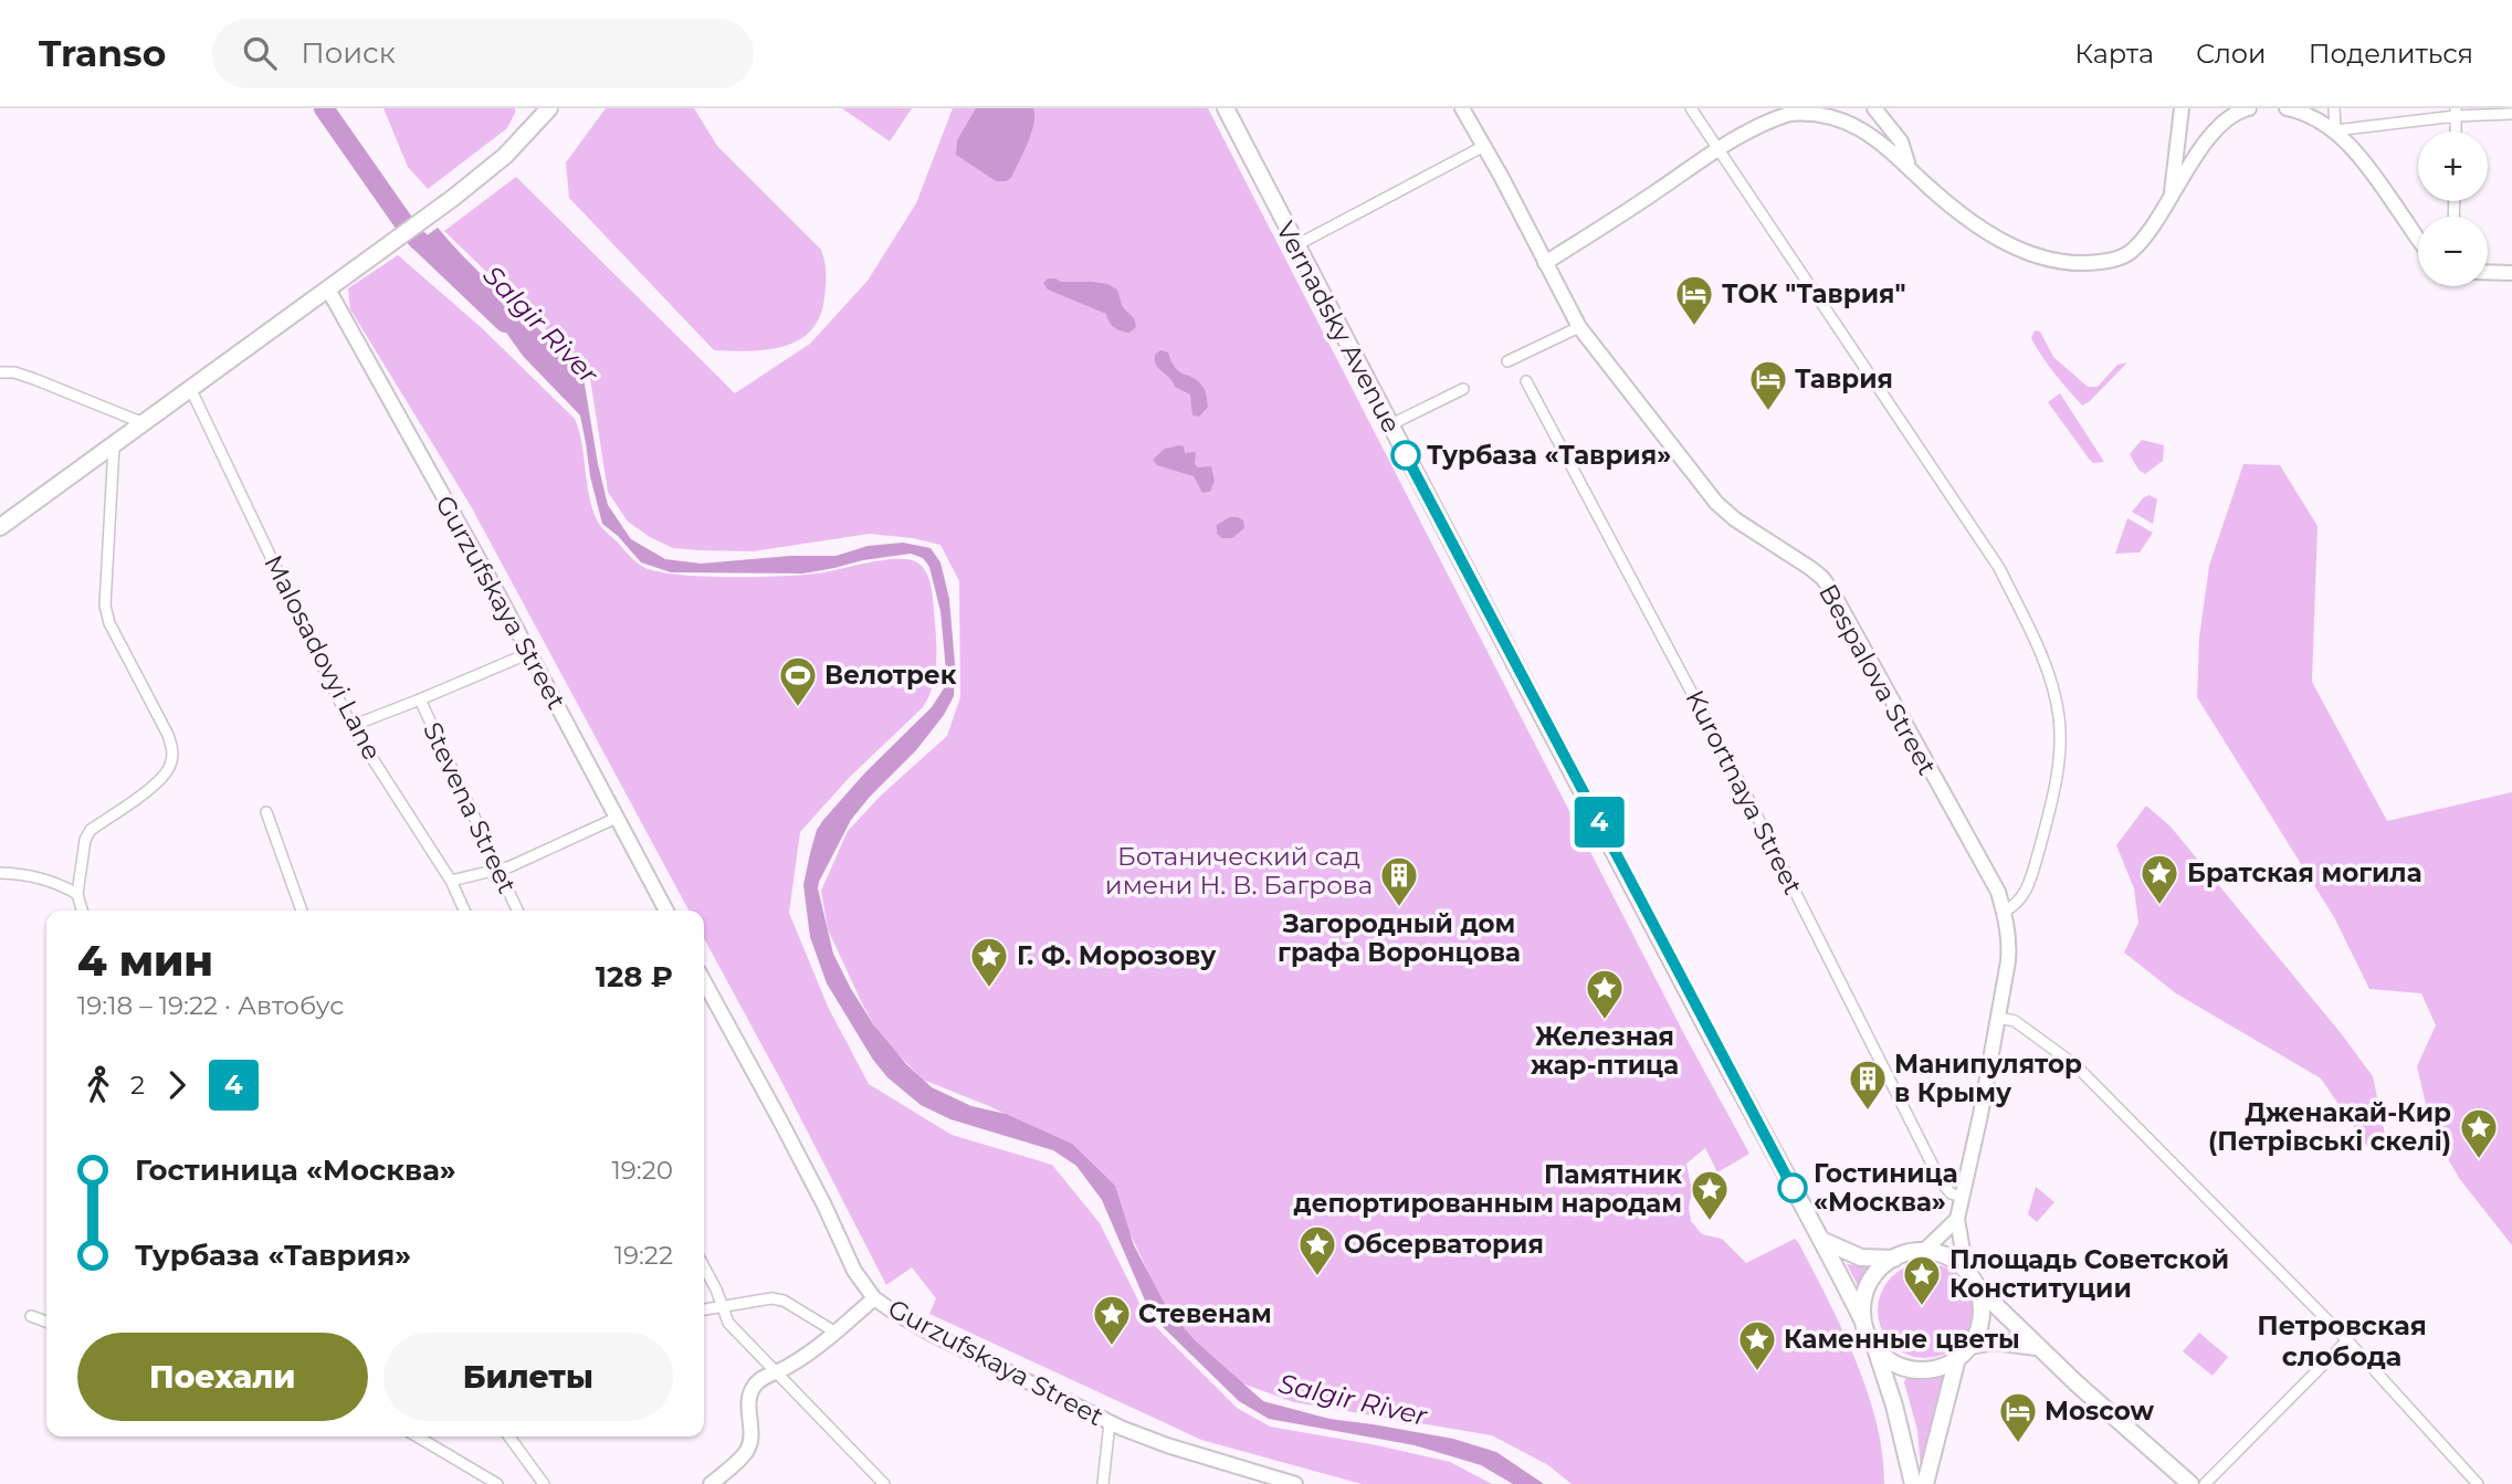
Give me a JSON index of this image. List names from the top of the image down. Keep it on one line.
{"streets":{"main road":["Vernadsky Avenue","Gurzufskaya Street","Bespalova Street"],"street":["Malosadovyi Lane","Kurortnaya Street","Stevena Street"]},"crossings":[["Vernadsky Avenue","Bespalova Street"],["Bespalova Street","Kurortnaya Street"]],"districts":["Петровская слобода"],"water":["Salgir River"],"parks":["Ботанический сад имени Н. В. Багрова"],"places":{"hotel":["ТОК \"Таврия\"","Таврия","Moscow"],"other":["Турбаза «Таврия»","Гостиница «Москва»"],"sports":["Велотрек"],"place":["Братская могила","Г. Ф. Морозову","Железная жар-птица","Дженакай-Кир (Петрівські скелі)","Памятник депортированным народам","Обсерватория","Площадь Советской Конституции","Стевенам","Каменные цветы"],"building":["Загородный дом графа Воронцова","Манипулятор в Крыму"]},"lines":["bus line 4"],"page":{"header":"Transo","search":"Поиск","nav":["Карта","Слои","Поделиться"],"on_map":"4","map_buttons":["+","−"],"heading":["4 мин","19:18 – 19:22 · Автобус","128 ₽"],"legs":["2","4"],"list":[{"name":"Гостиница «Москва»","value":"19:20"},{"name":"Турбаза «Таврия»","value":"19:22"}],"buttons":["Поехали","Билеты"]}}
